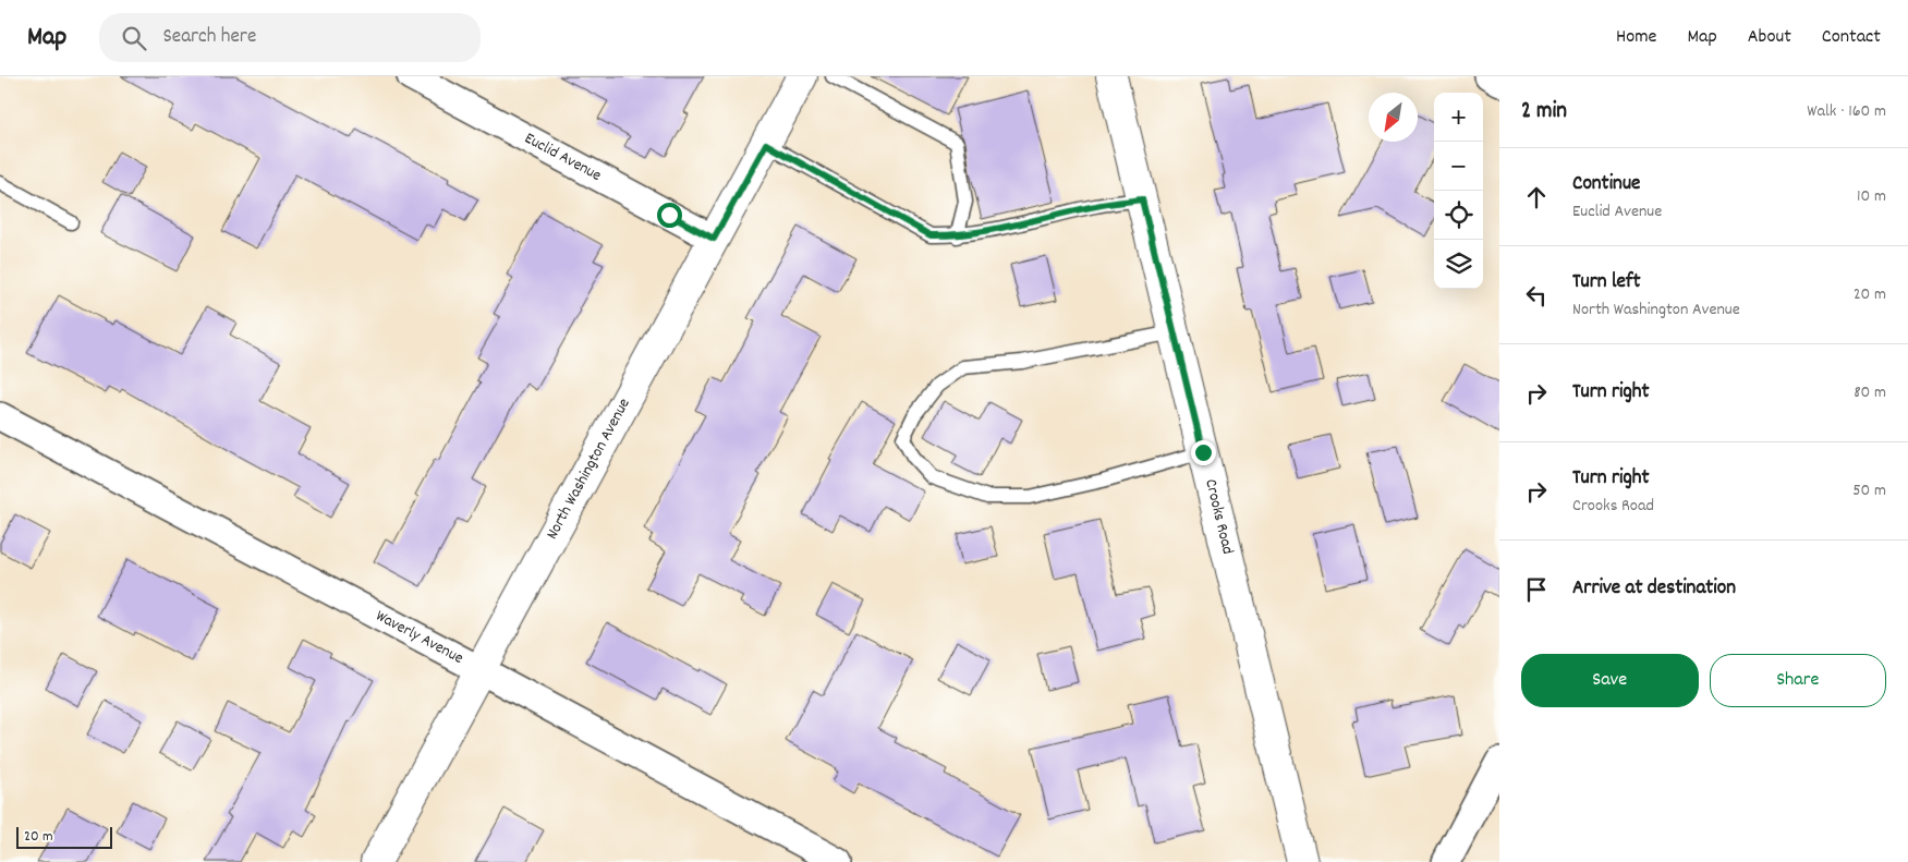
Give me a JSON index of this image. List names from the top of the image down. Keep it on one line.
{"streets":{"street":["Euclid Avenue","North Washington Avenue","Crooks Road","Waverly Avenue"]},"crossings":[["Euclid Avenue","North Washington Avenue"],["North Washington Avenue","Waverly Avenue"]],"scale_bar":"20 m","north":"bottom left","page":{"header":"Map","search":"Search here","nav":["Home","Map","About","Contact"],"heading":["2 min","Walk · 160 m"],"map_buttons":["+","−"],"list":[["Continue","Euclid Avenue","10 m"],["Turn left","North Washington Avenue","20 m"],["Turn right","80 m"],["Turn right","Crooks Road","50 m"],"Arrive at destination"],"buttons":["Save","Share"],"scale":"20 m"}}
